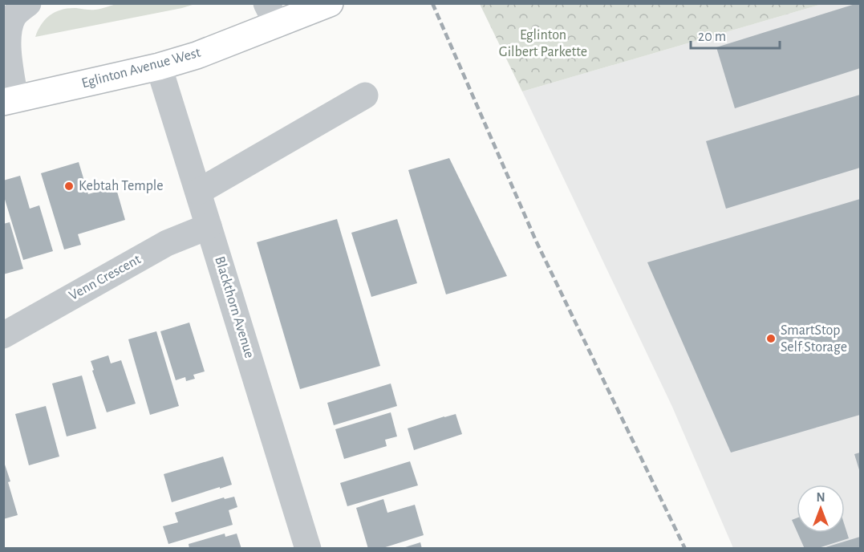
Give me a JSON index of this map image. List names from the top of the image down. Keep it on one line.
{"streets":{"main road":["Eglinton Avenue West"],"street":["Venn Crescent","Blackthorn Avenue"]},"crossings":[["Eglinton Avenue West","Blackthorn Avenue"],["Venn Crescent","Blackthorn Avenue"]],"parks":["Eglinton Gilbert Parkette"],"places":["Kebtah Temple","SmartStop Self Storage"],"scale_bar":"20 m","north":"top"}
